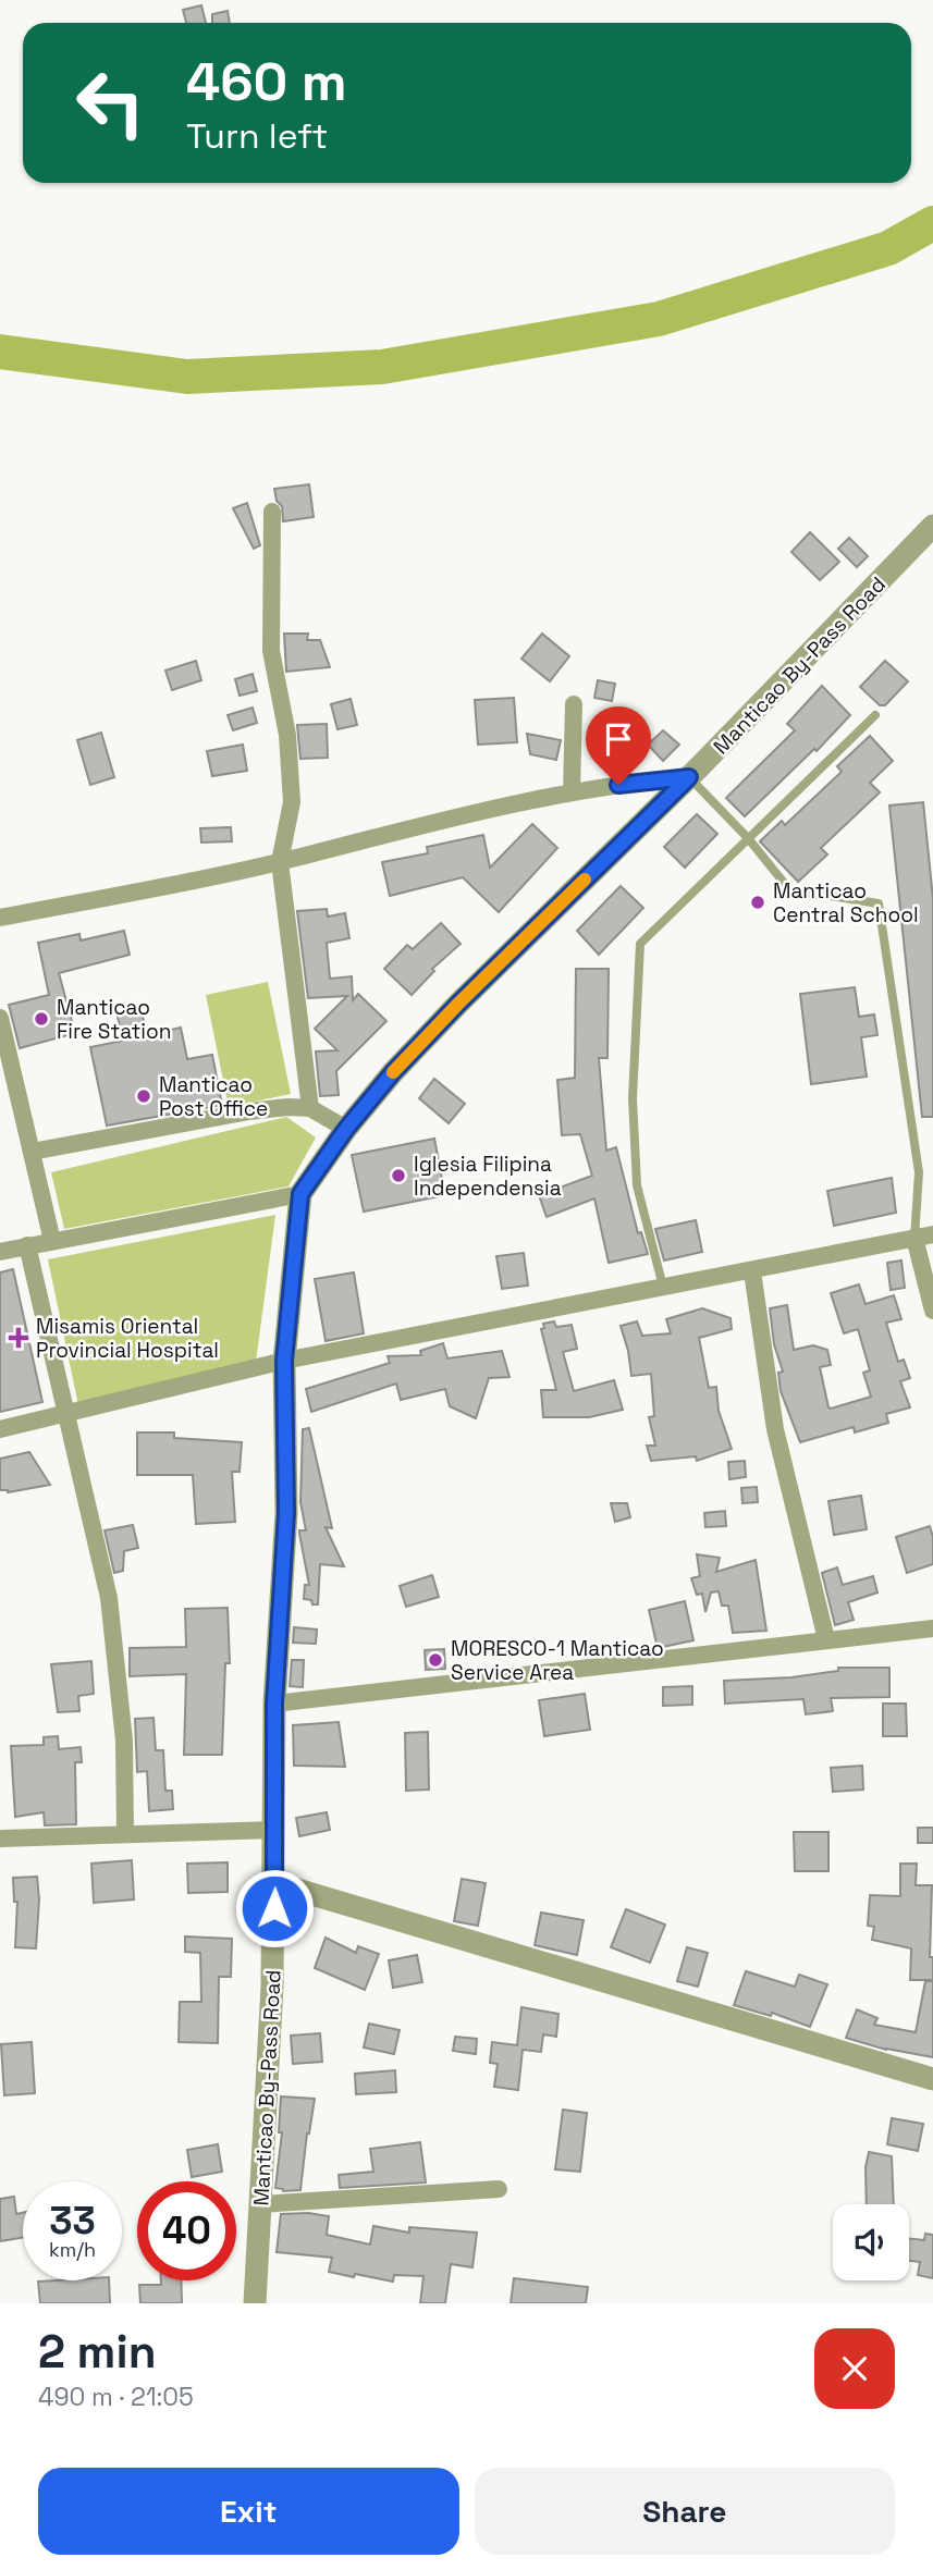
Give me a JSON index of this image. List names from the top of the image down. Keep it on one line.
{"streets":{"street":["Manticao By-Pass Road"]},"places":{"other":["Manticao Central School","Manticao Fire Station","Manticao Post Office","Iglesia Filipina Independensia","MORESCO-1 Manticao Service Area"],"health":["Misamis Oriental Provincial Hospital"]},"page":{"turn":["460 m","Turn left"],"speed":"33 km/h","limit":"40","heading":["2 min","490 m · 21:05"],"buttons":["Exit","Share"]}}
